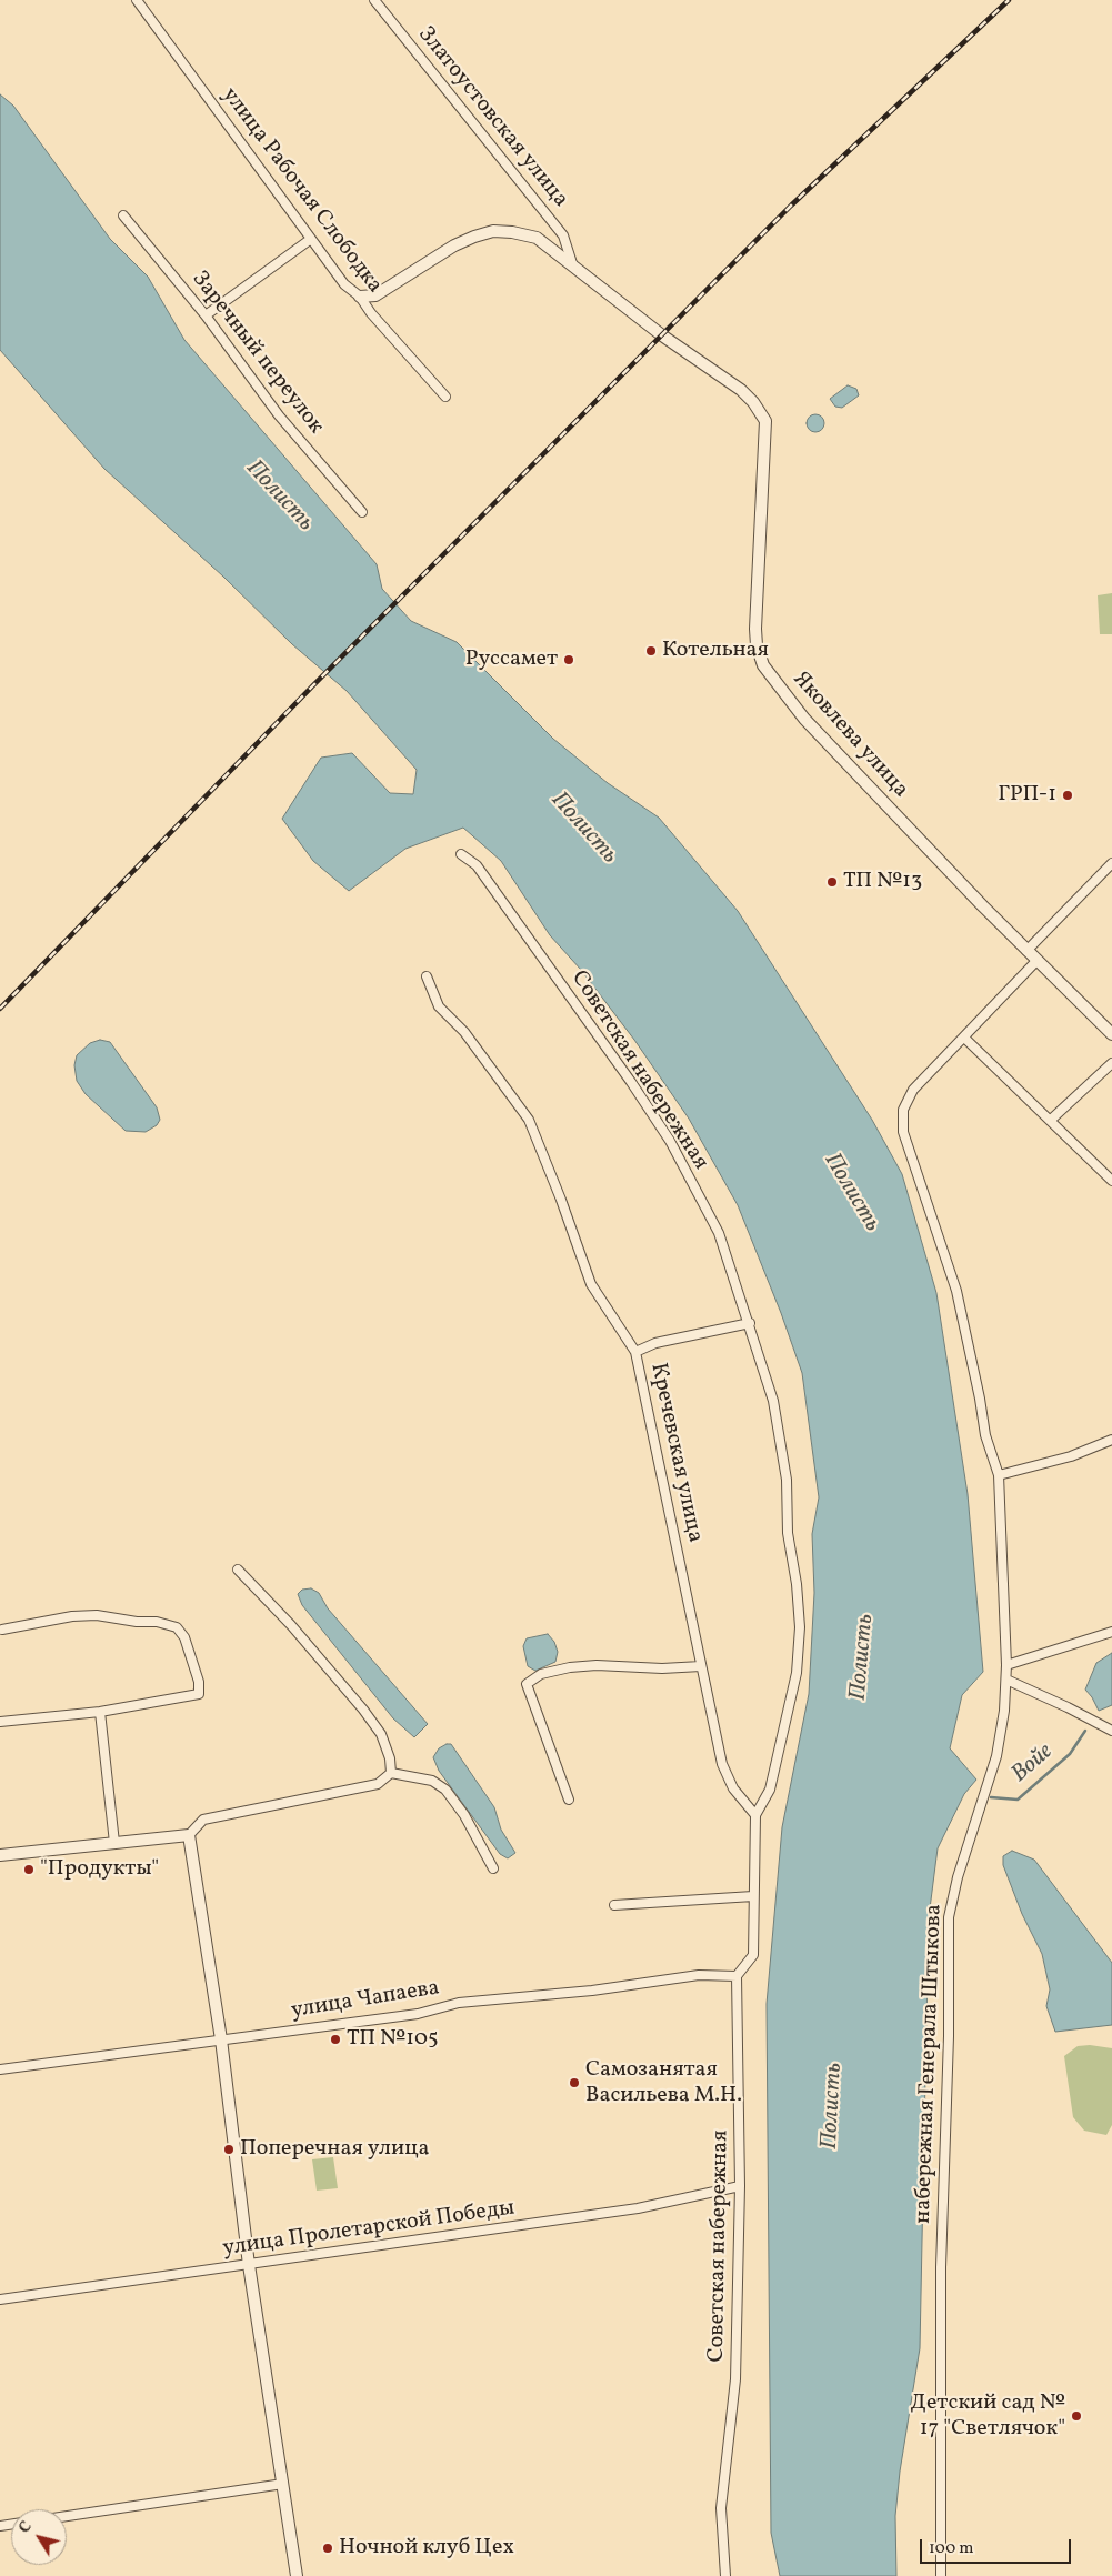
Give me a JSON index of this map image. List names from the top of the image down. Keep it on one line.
{"streets":{"street":["Златоустовская улица","улица Рабочая Слободка","Заречный переулок","Яковлева улица","Советская набережная","Кречевская улица","улица Чапаева","набережная Генерала Штыкова","улица Пролетарской Победы"]},"crossings":[["Златоустовская улица","Яковлева улица"],["улица Рабочая Слободка","Яковлева улица"],["Яковлева улица","набережная Генерала Штыкова"],["Советская набережная","Кречевская улица"],["Советская набережная","улица Чапаева"],["Советская набережная","улица Пролетарской Победы"]],"water":["Полисть","Войе"],"places":["Котельная","Руссамет","ГРП-1","ТП №13","\"Продукты\"","ТП №105","Самозанятая Васильева М.Н.","Поперечная улица","Детский сад № 17 \"Светлячок\"","Ночной клуб Цех"],"scale_bar":"100 m","north":"top left"}
